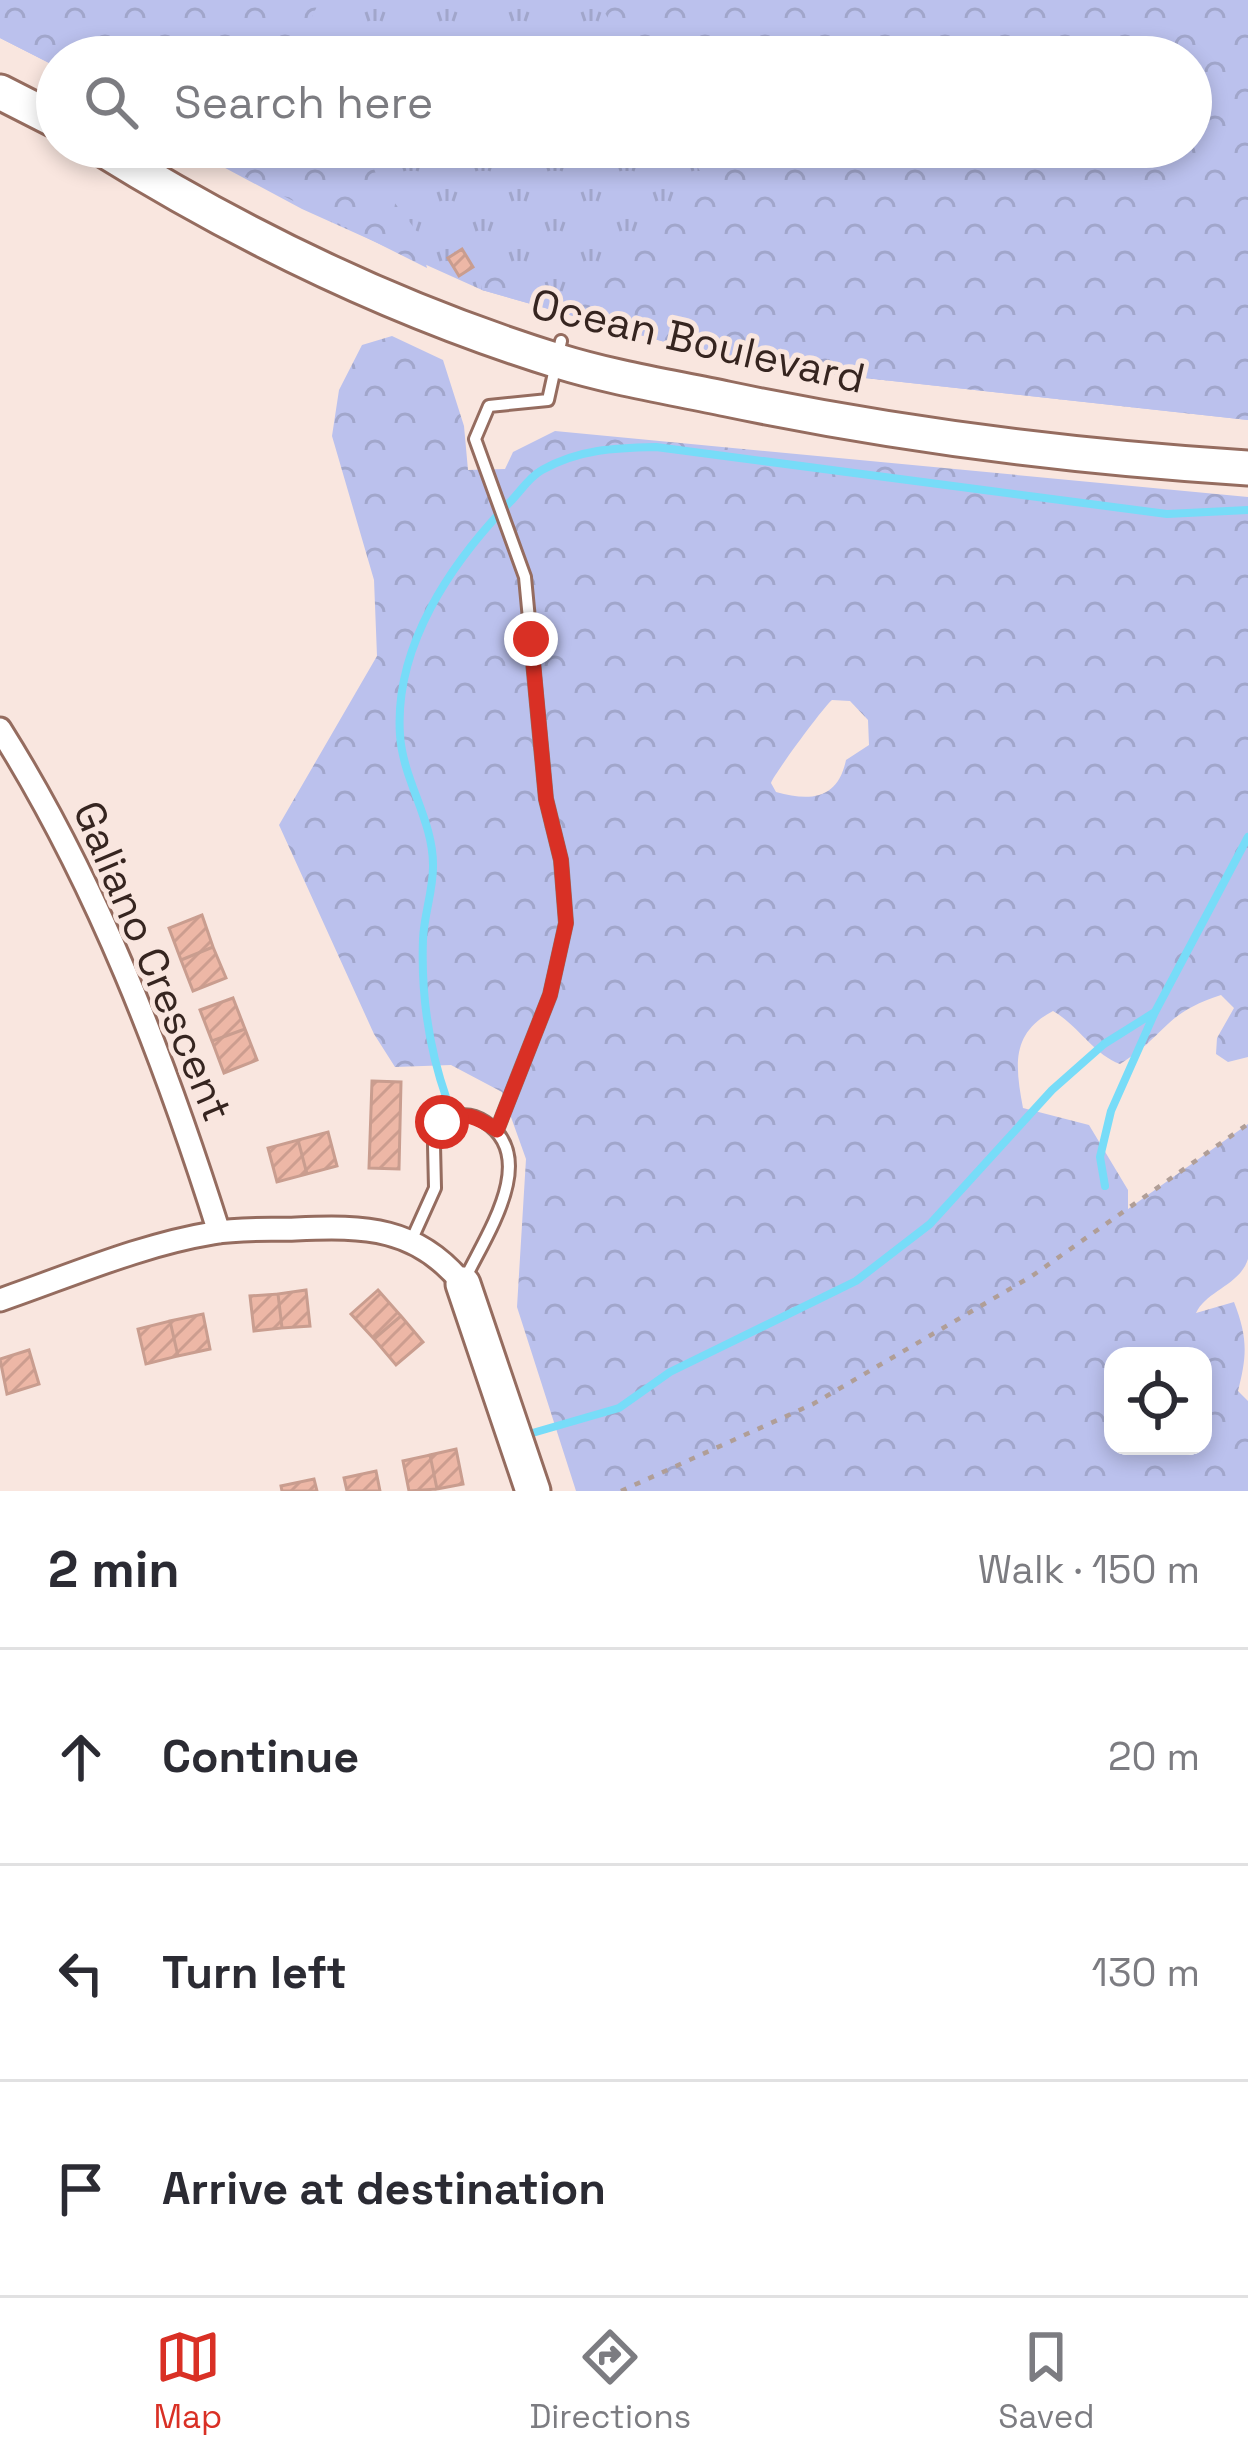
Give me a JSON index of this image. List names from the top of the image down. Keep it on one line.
{"streets":{"street":["Ocean Boulevard","Galiano Crescent"]},"page":{"search":"Search here","heading":["2 min","Walk · 150 m"],"list":[["Continue","20 m"],["Turn left","130 m"],"Arrive at destination"],"nav":["Map","Directions","Saved"]}}
